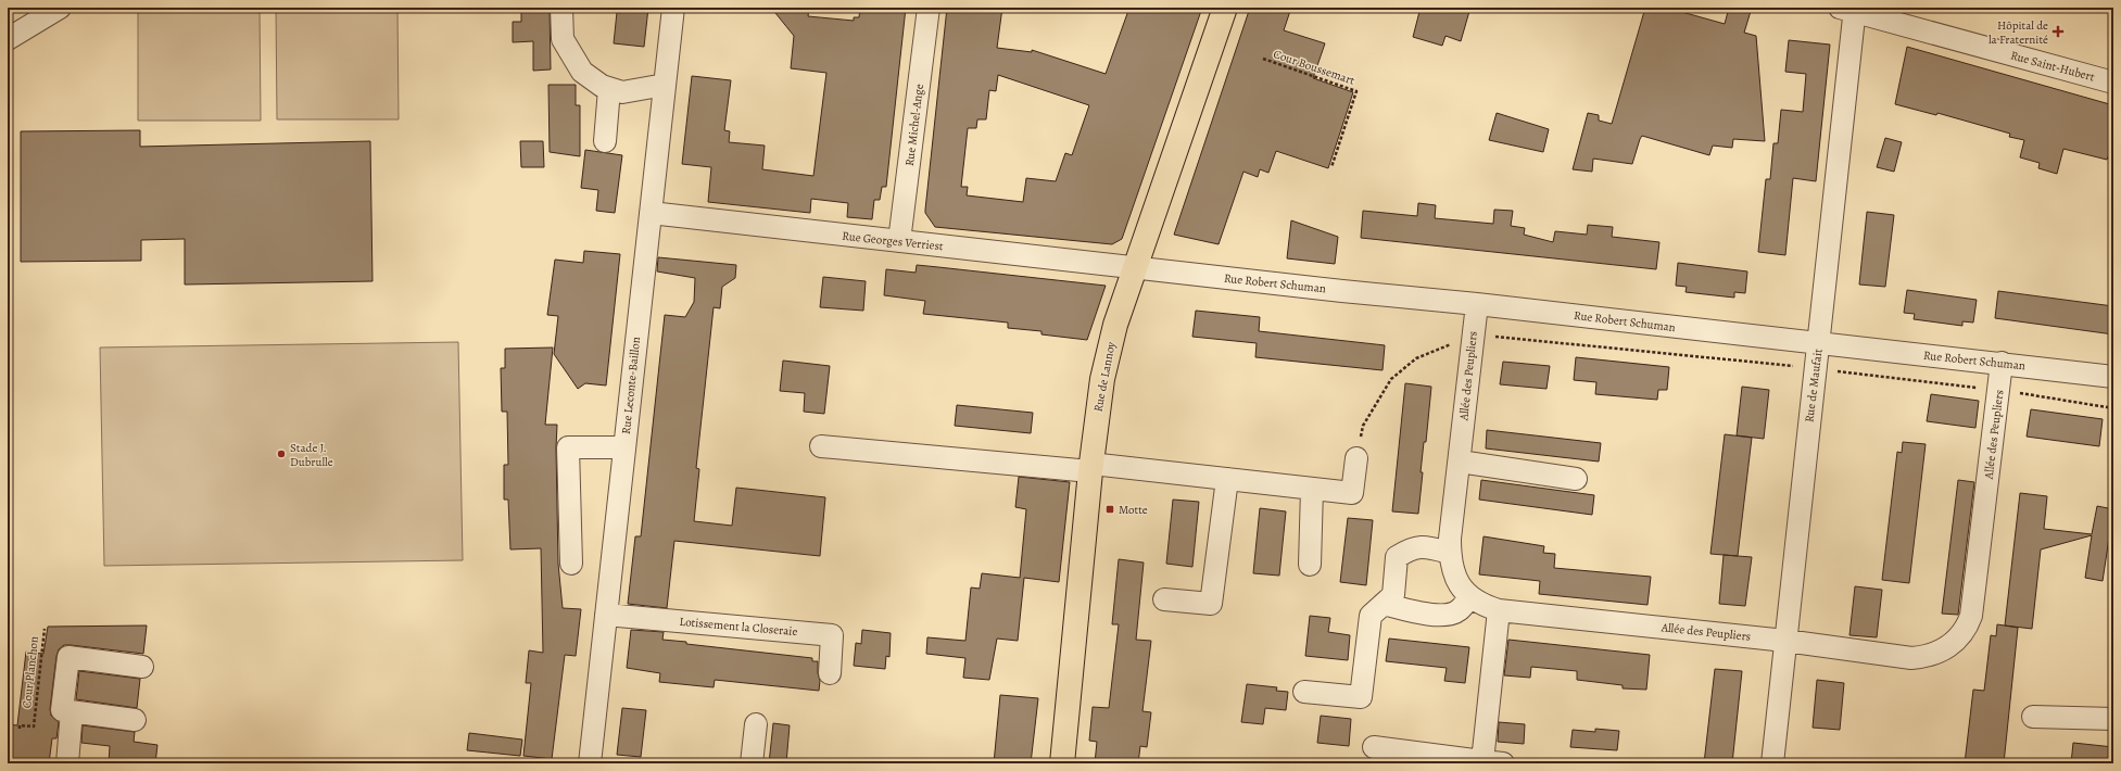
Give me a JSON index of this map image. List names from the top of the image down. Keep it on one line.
{"streets":{"main road":["Rue de Lannoy"],"street":["Rue Saint-Hubert","Rue Michel-Ange","Rue Georges Verriest","Rue Robert Schuman","Allée des Peupliers","Rue Leconte-Baillon","Rue de Maufait","Lotissement la Closeraie"],"path":["Cour Boussemart","Cour Planchon"]},"crossings":[["Rue Saint-Hubert","Rue de Maufait"],["Rue Michel-Ange","Rue Georges Verriest"],["Rue Georges Verriest","Rue Robert Schuman"],["Rue Georges Verriest","Rue de Lannoy"],["Rue Georges Verriest","Rue Leconte-Baillon"],["Rue Robert Schuman","Allée des Peupliers"],["Rue Robert Schuman","Rue de Lannoy"],["Rue Robert Schuman","Rue de Maufait"],["Allée des Peupliers","Rue de Maufait"],["Rue Leconte-Baillon","Lotissement la Closeraie"]],"places":{"health":["Hôpital de la Fraternité"],"other":["Stade J. Dubrulle"],"transit":["Motte"]}}
